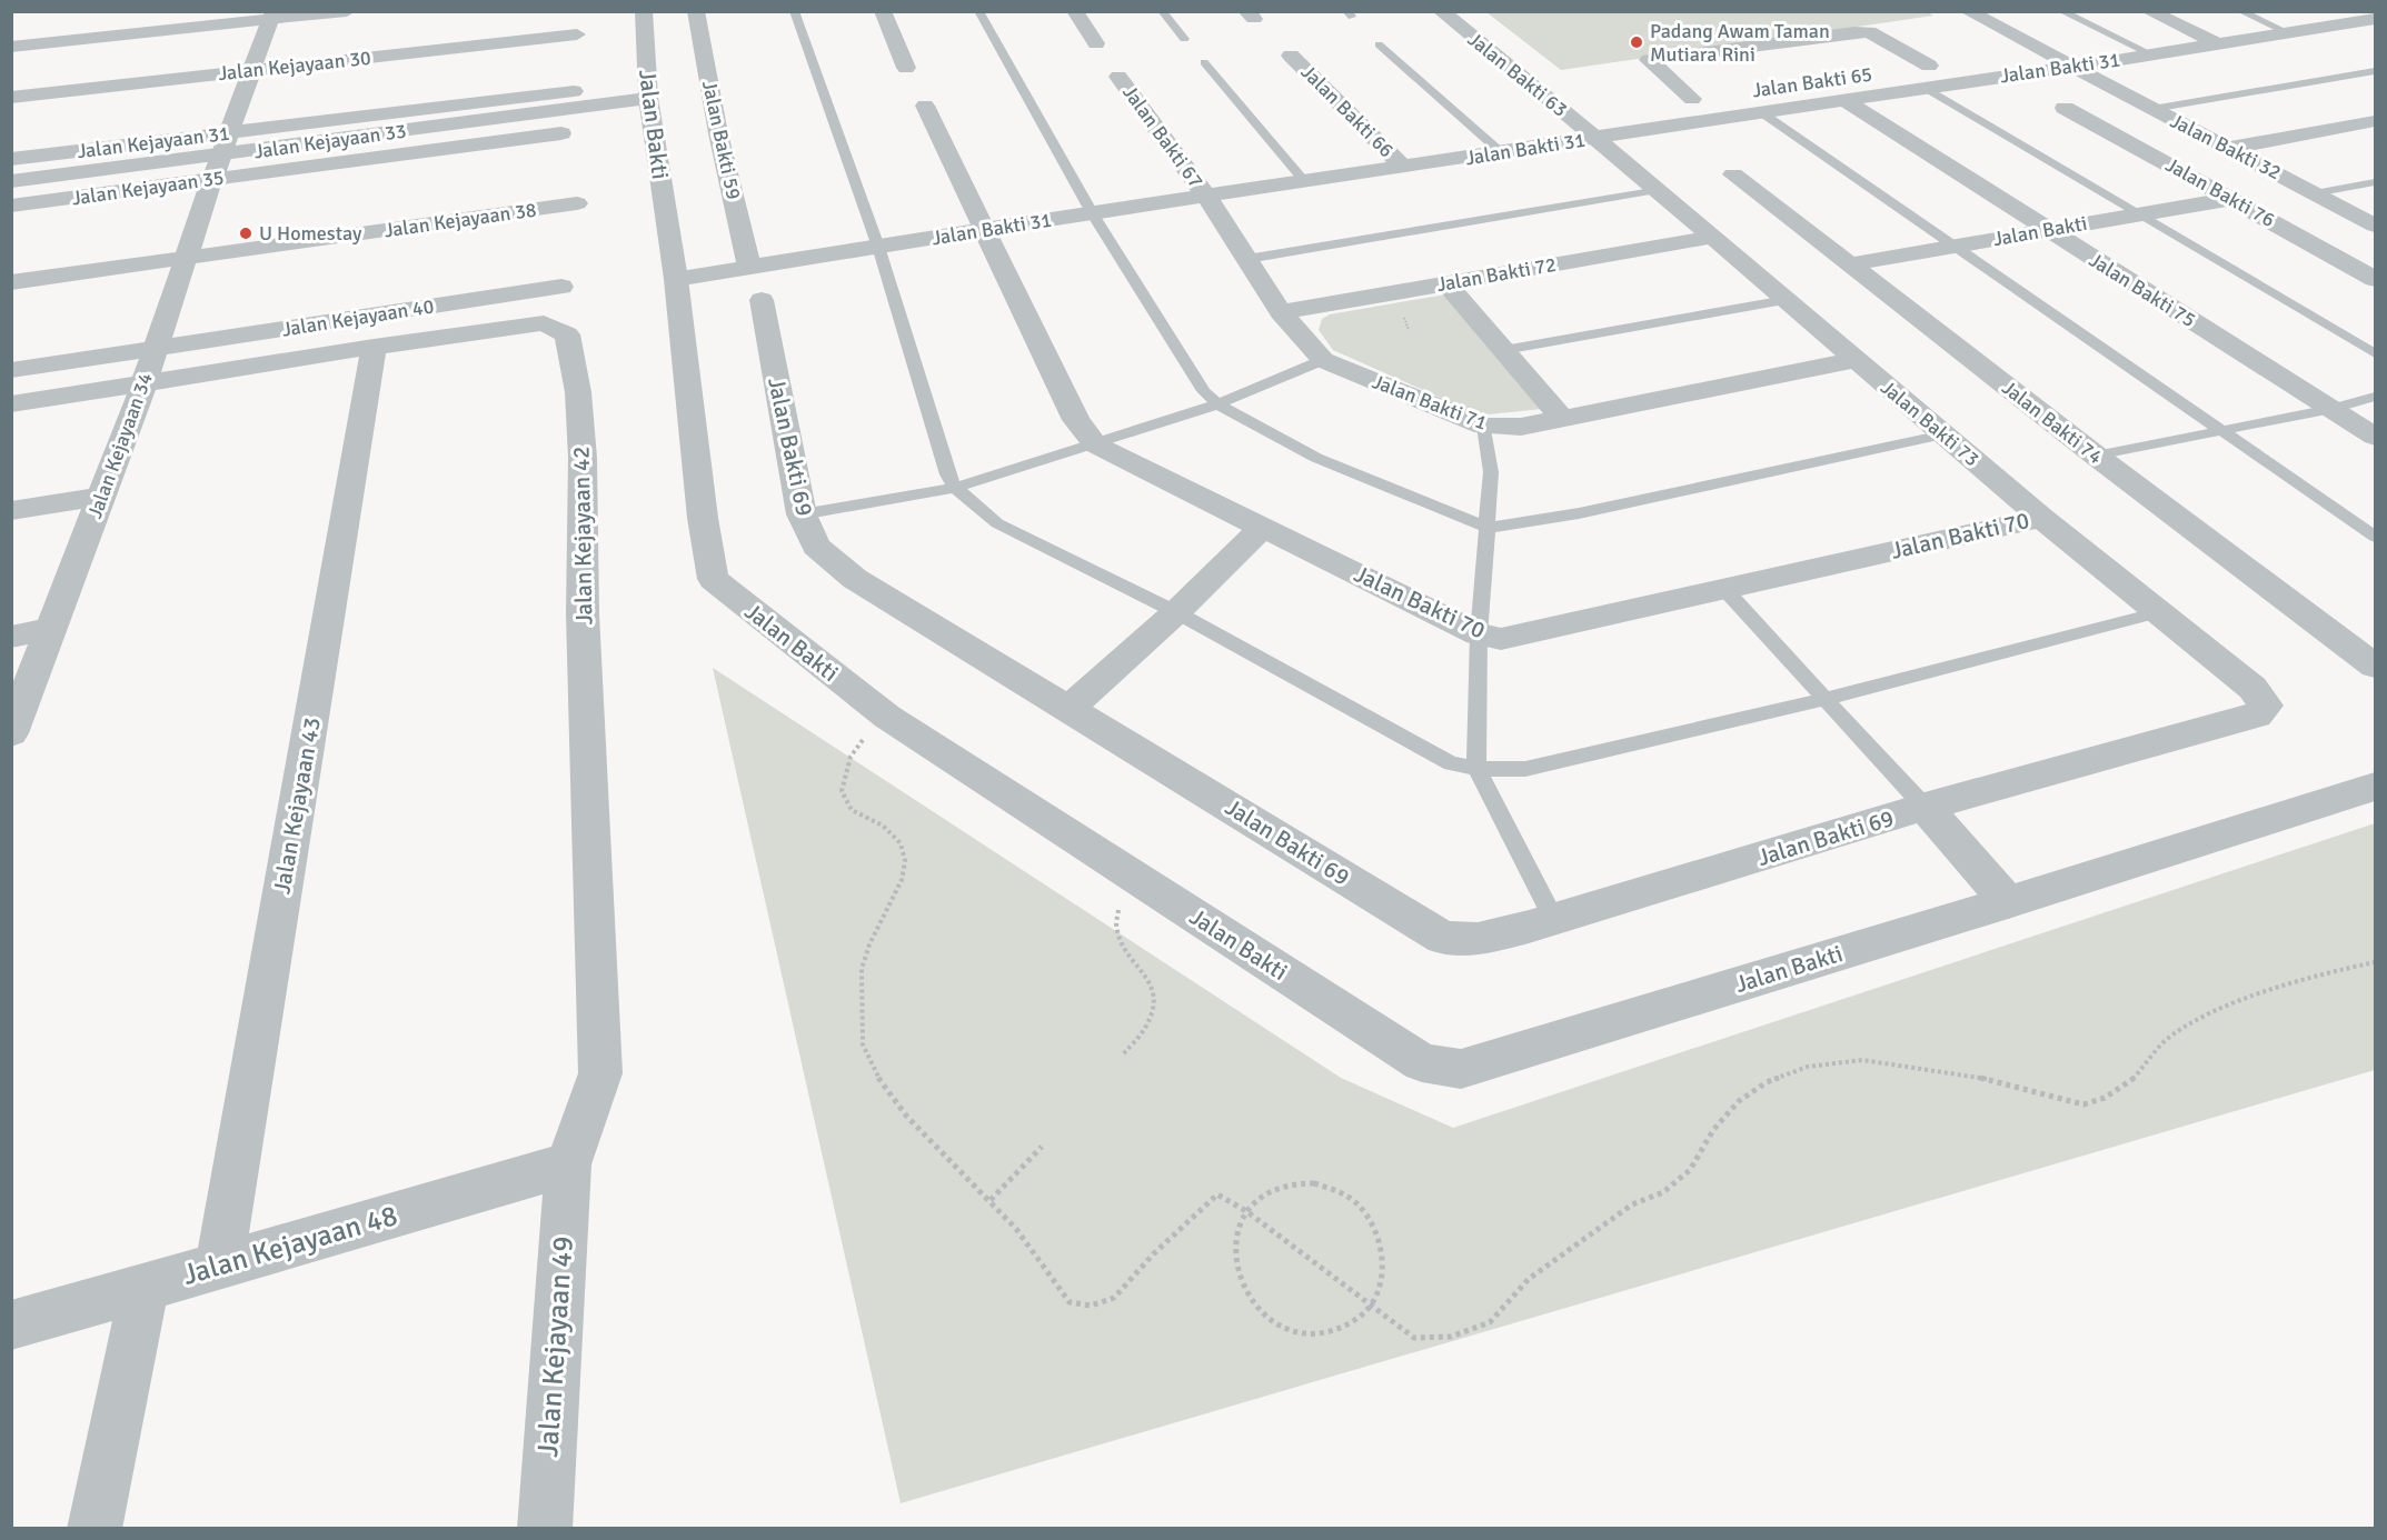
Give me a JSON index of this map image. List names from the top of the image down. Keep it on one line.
{"streets":{"street":["Jalan Kejayaan 30","Jalan Bakti 31","Jalan Bakti 63","Jalan Bakti 65","Jalan Bakti 66","Jalan Bakti","Jalan Bakti 67","Jalan Bakti 59","Jalan Kejayaan 33","Jalan Kejayaan 31","Jalan Bakti 32","Jalan Kejayaan 35","Jalan Bakti 76","Jalan Kejayaan 38","Jalan Bakti 72","Jalan Bakti 75","Jalan Kejayaan 40","Jalan Bakti 71","Jalan Bakti 74","Jalan Bakti 73","Jalan Kejayaan 34","Jalan Bakti 69","Jalan Kejayaan 42","Jalan Bakti 70","Jalan Kejayaan 43","Jalan Kejayaan 48","Jalan Kejayaan 49"]},"crossings":[["Jalan Kejayaan 30","Jalan Kejayaan 34"],["Jalan Bakti 31","Jalan Bakti 63"],["Jalan Bakti 31","Jalan Bakti 65"],["Jalan Bakti 31","Jalan Bakti 66"],["Jalan Bakti 31","Jalan Bakti"],["Jalan Bakti 31","Jalan Bakti 67"],["Jalan Bakti 31","Jalan Bakti 59"],["Jalan Bakti 31","Jalan Bakti 32"],["Jalan Bakti 31","Jalan Bakti 75"],["Jalan Bakti 31","Jalan Bakti 71"],["Jalan Bakti 31","Jalan Bakti 73"],["Jalan Bakti 31","Jalan Bakti 69"],["Jalan Bakti 31","Jalan Bakti 70"],["Jalan Bakti 63","Jalan Bakti 73"],["Jalan Bakti","Jalan Kejayaan 33"],["Jalan Bakti","Jalan Bakti 76"],["Jalan Bakti","Jalan Bakti 75"],["Jalan Bakti","Jalan Bakti 74"],["Jalan Bakti","Jalan Bakti 69"],["Jalan Bakti 67","Jalan Bakti 71"],["Jalan Bakti 59","Jalan Bakti 69"],["Jalan Kejayaan 33","Jalan Kejayaan 31"],["Jalan Kejayaan 33","Jalan Kejayaan 34"],["Jalan Kejayaan 31","Jalan Kejayaan 34"],["Jalan Kejayaan 35","Jalan Kejayaan 34"],["Jalan Kejayaan 38","Jalan Kejayaan 34"],["Jalan Bakti 72","Jalan Bakti 71"],["Jalan Bakti 72","Jalan Bakti 73"],["Jalan Kejayaan 40","Jalan Kejayaan 34"],["Jalan Bakti 71","Jalan Bakti 73"],["Jalan Bakti 73","Jalan Bakti 69"],["Jalan Bakti 73","Jalan Bakti 70"],["Jalan Kejayaan 34","Jalan Kejayaan 42"],["Jalan Kejayaan 42","Jalan Kejayaan 43"],["Jalan Kejayaan 42","Jalan Kejayaan 48"],["Jalan Kejayaan 42","Jalan Kejayaan 49"],["Jalan Kejayaan 43","Jalan Kejayaan 48"],["Jalan Kejayaan 48","Jalan Kejayaan 49"]],"places":["Padang Awam Taman Mutiara Rini","U Homestay"]}
